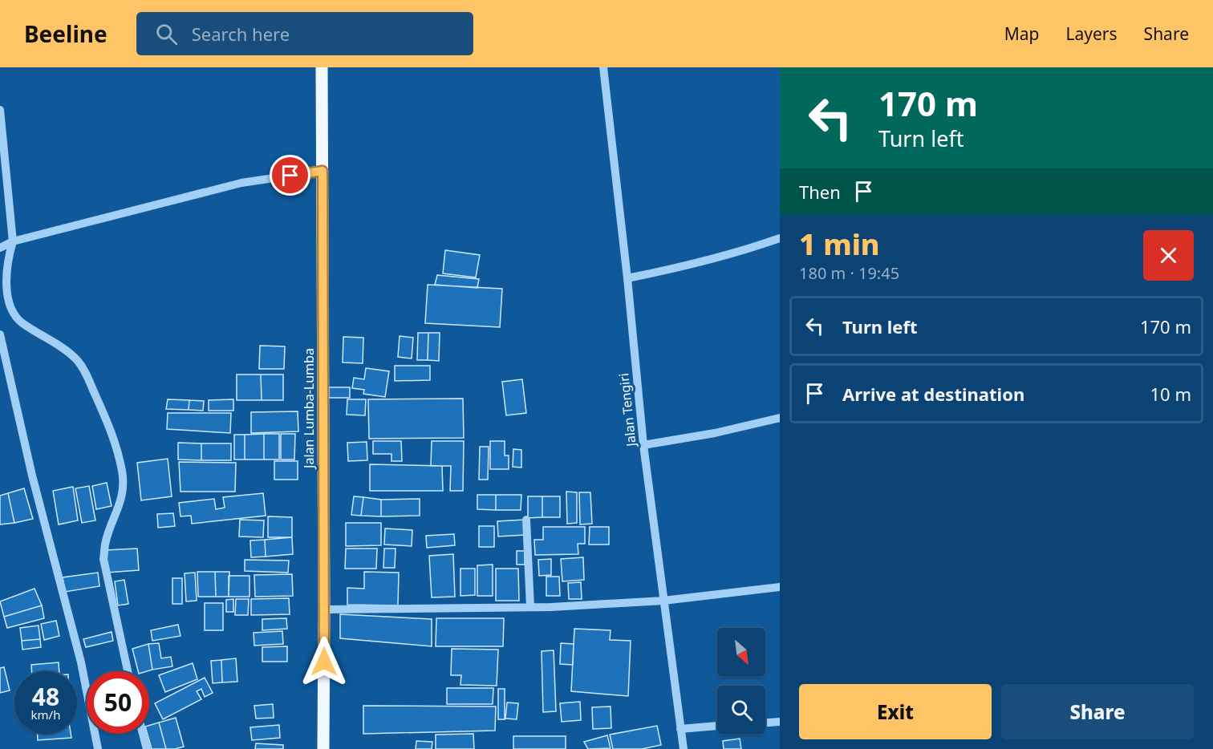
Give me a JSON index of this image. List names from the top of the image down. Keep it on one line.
{"streets":{"main road":["Jalan Lumba-Lumba"],"street":["Jalan Tengiri"]},"north":"bottom right","page":{"header":"Beeline","search":"Search here","nav":["Map","Layers","Share"],"turn":["170 m","Turn left"],"then":"Then","heading":["1 min","180 m · 19:45"],"list":[{"name":"Turn left","value":"170 m"},{"name":"Arrive at destination","value":"10 m"}],"speed":"48 km/h","limit":"50","buttons":["Exit","Share"]}}
